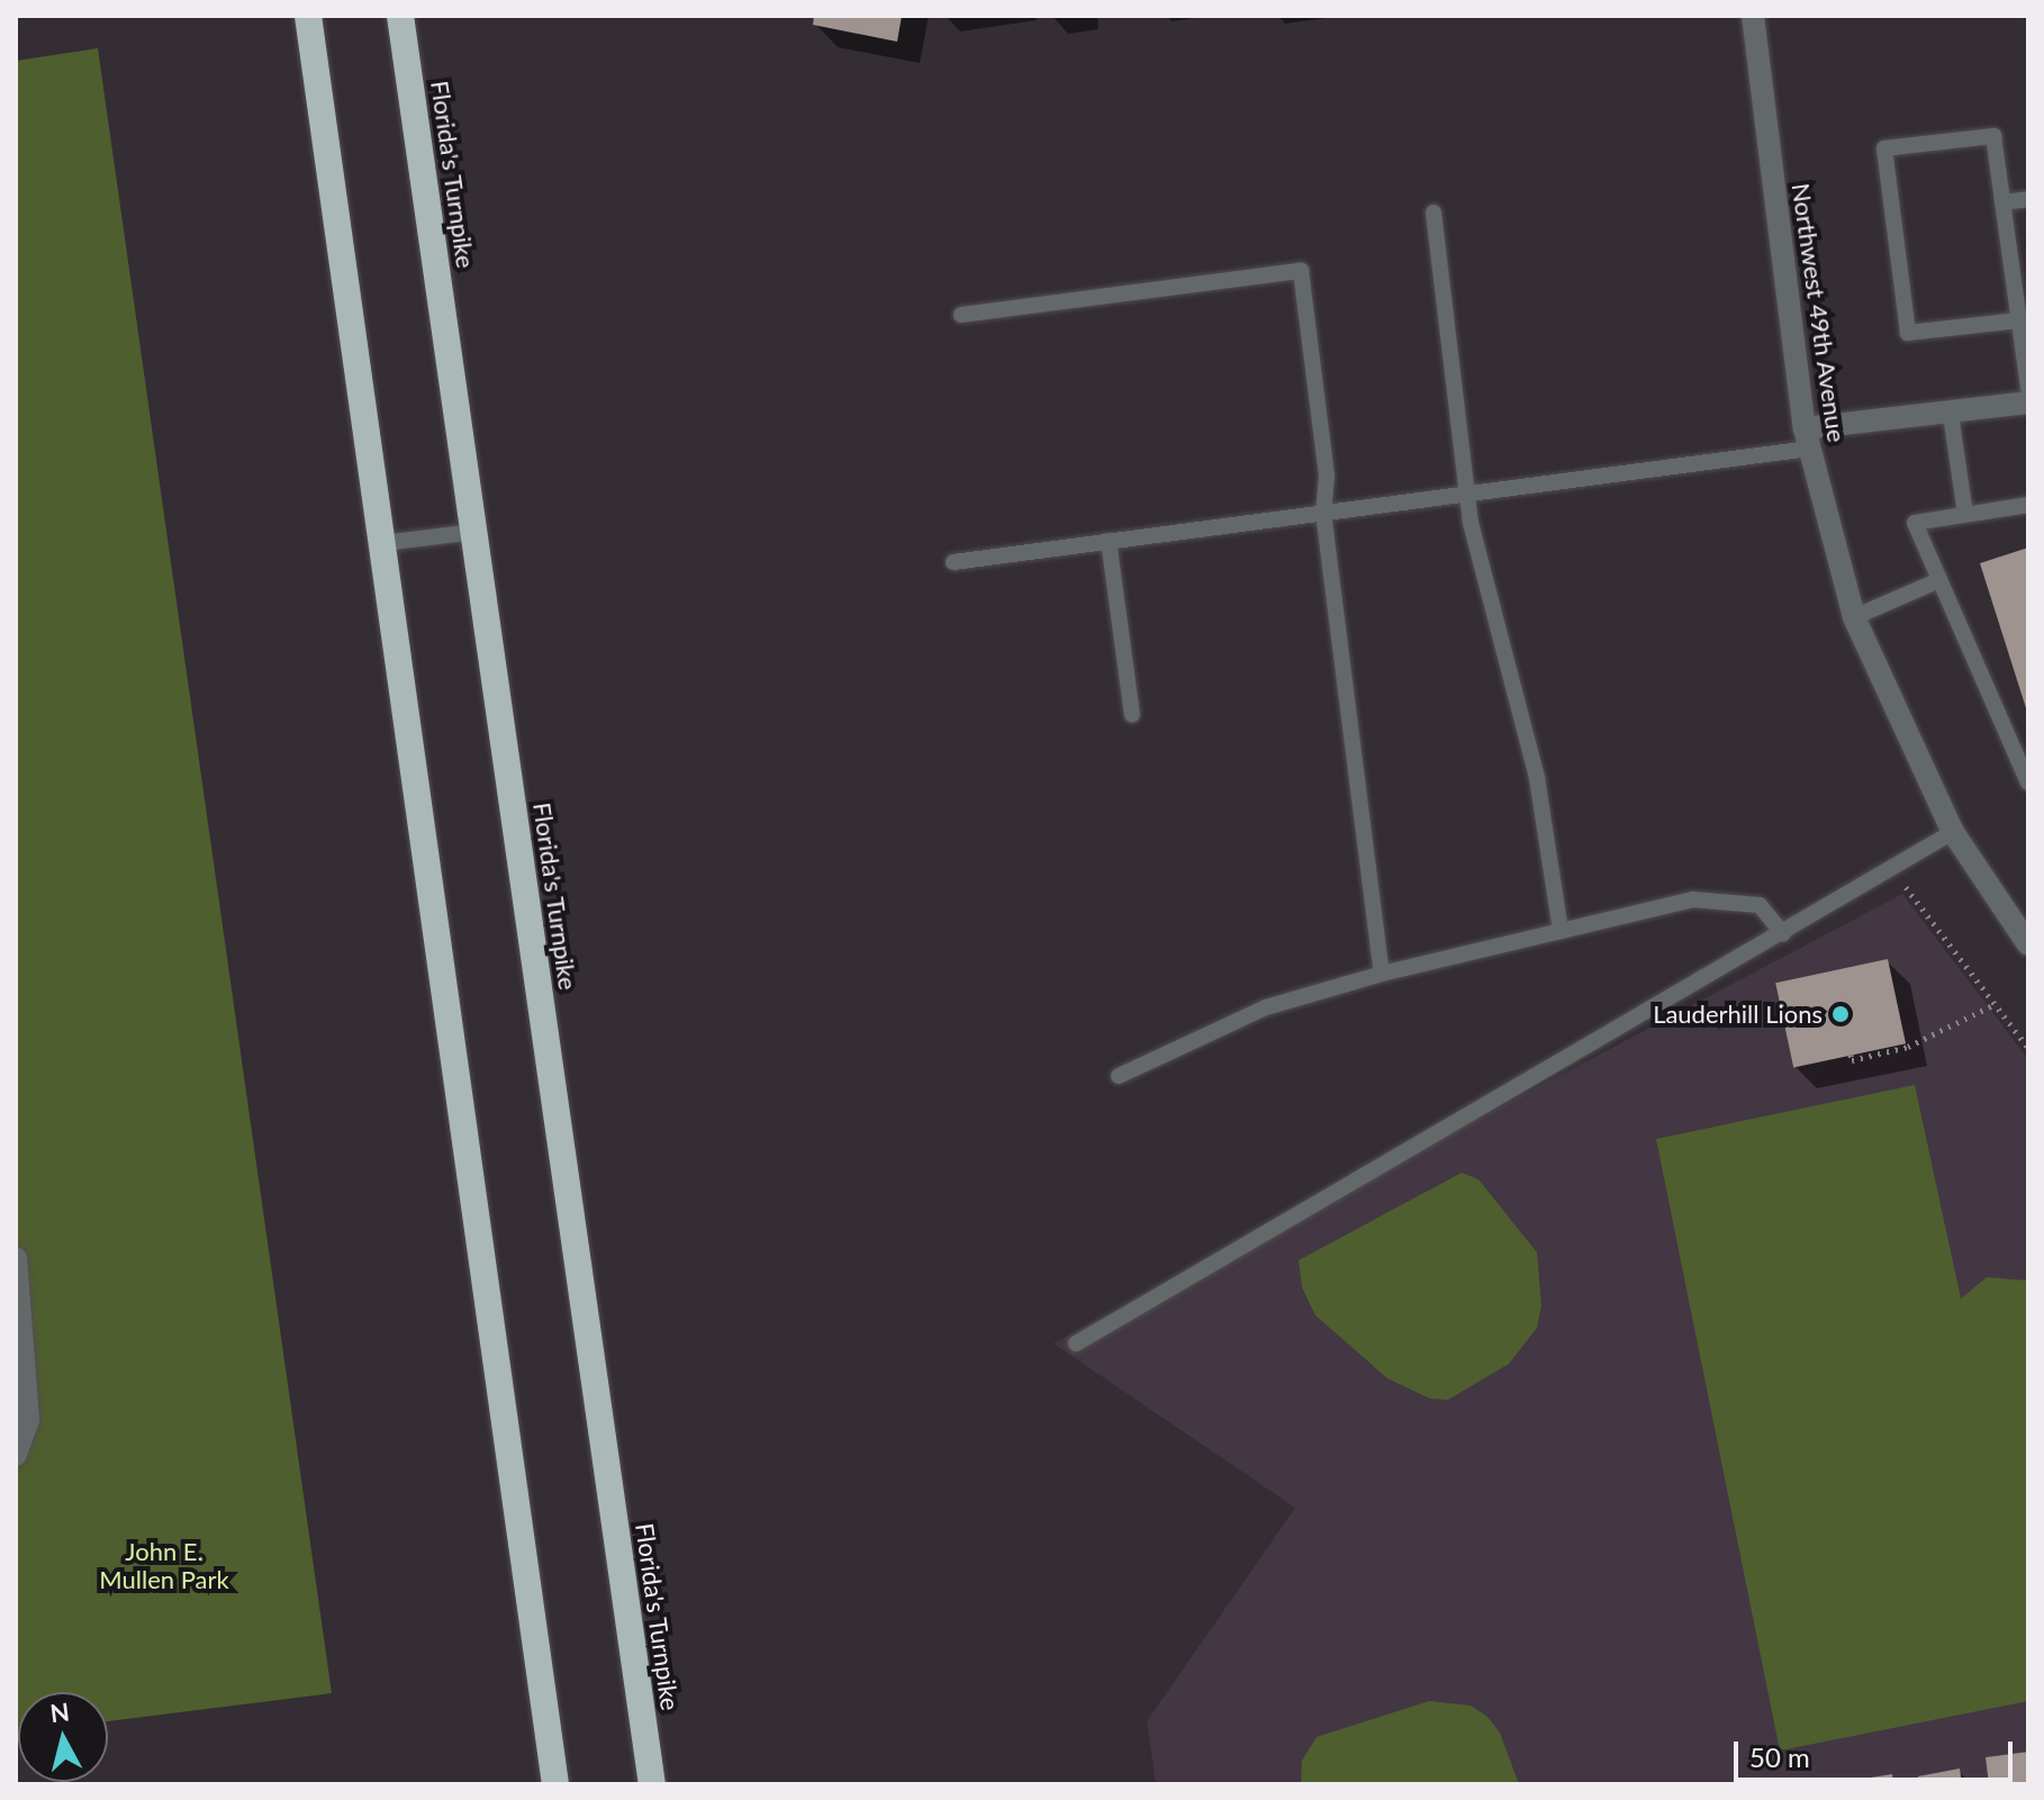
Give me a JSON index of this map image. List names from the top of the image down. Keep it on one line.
{"streets":{"highway":["Florida's Turnpike"],"street":["Northwest 49th Avenue"]},"parks":["John E. Mullen Park"],"places":["Lauderhill Lions"],"scale_bar":"50 m","north":"top"}
